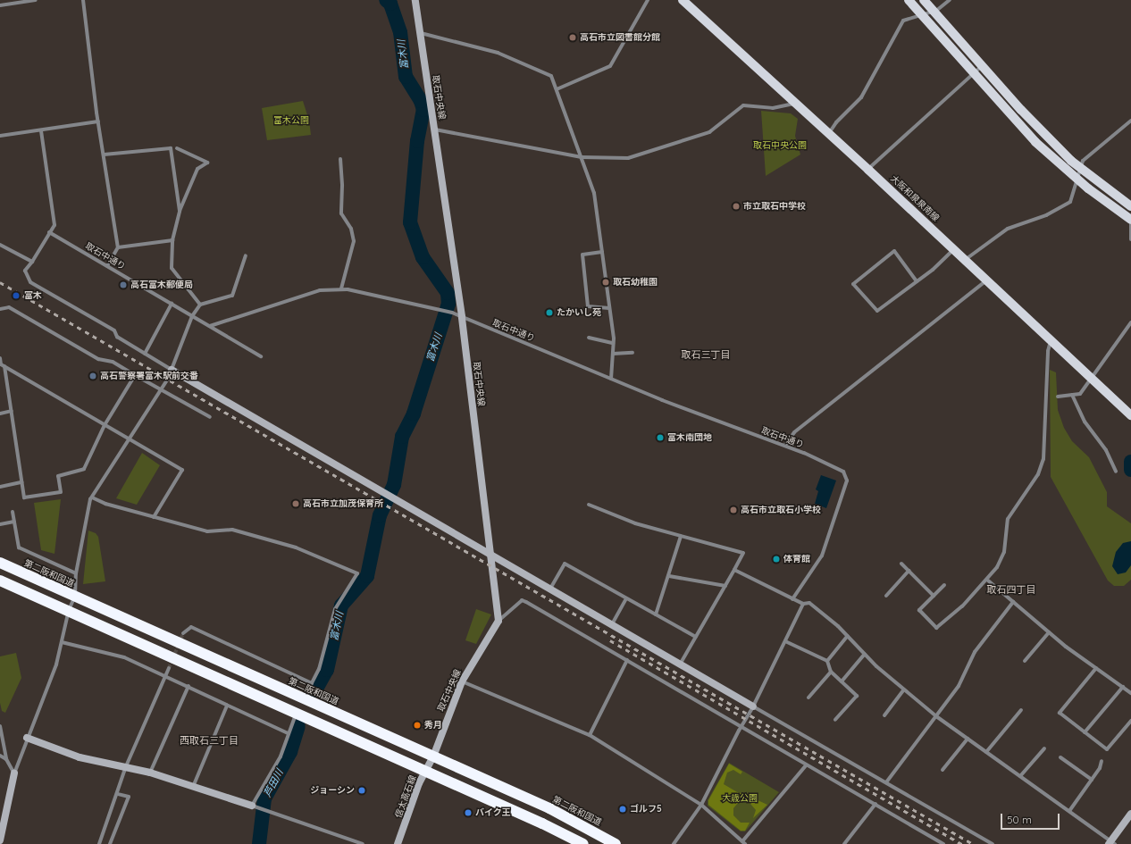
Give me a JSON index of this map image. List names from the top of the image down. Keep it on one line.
{"streets":{"highway":["第二阪和国道"],"main road":["大阪和泉泉南線"],"street":["取石中央線","取石中通り","信太高石線"]},"crossings":[["取石中央線","取石中通り"],["取石中央線","第二阪和国道"],["取石中央線","信太高石線"],["第二阪和国道","信太高石線"]],"districts":["取石三丁目","取石四丁目","西取石三丁目"],"water":["富木川","芦田川"],"parks":["富木公園","取石中央公園","大歳公園"],"places":["高石市立図書館分館","市立取石中学校","取石幼稚園","高石富木郵便局","富木","たかいし苑","高石警察署富木駅前交番","富木南団地","高石市立加茂保育所","高石市立取石小学校","体育館","秀月","ジョーシン","ゴルフ5","バイク王"],"scale_bar":"50 m"}
